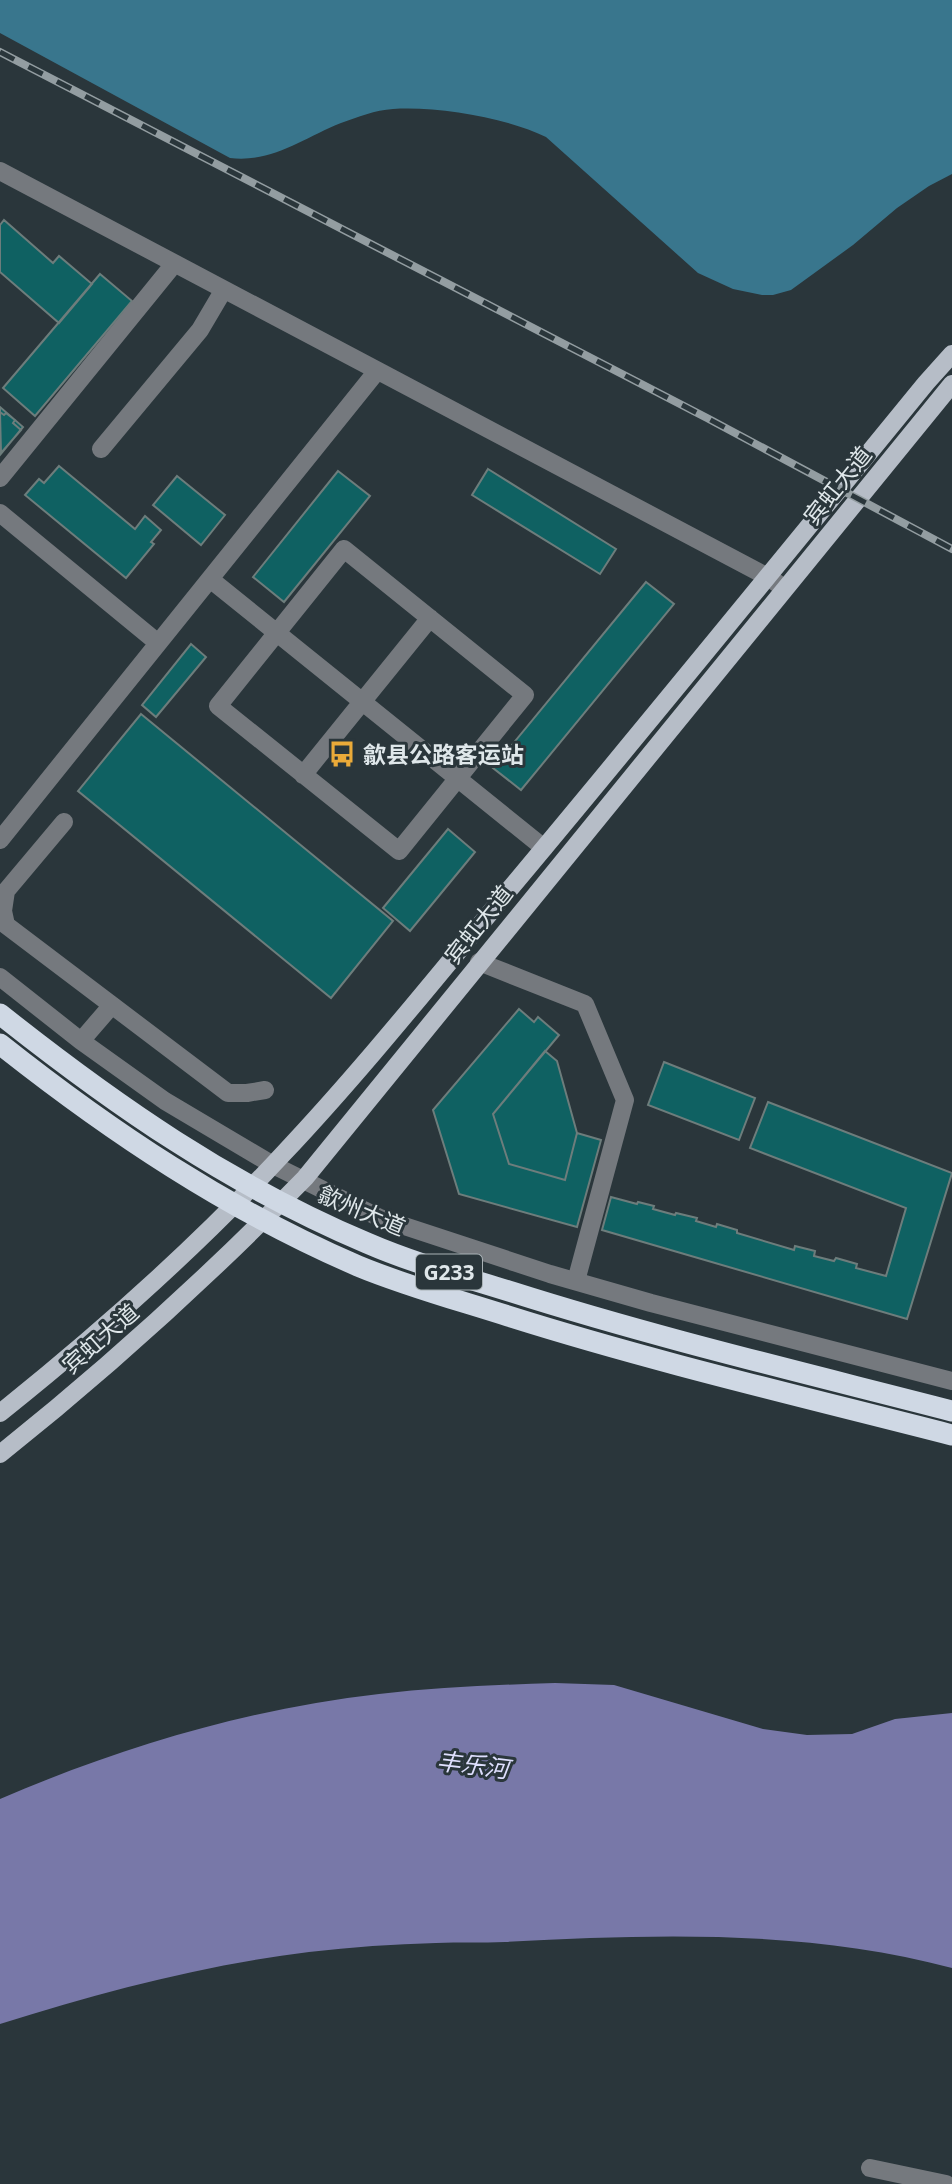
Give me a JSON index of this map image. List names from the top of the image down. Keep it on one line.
{"streets":{"highway":["歙州大道","G233"],"main road":["宾虹大道"]},"crossings":[["宾虹大道","歙州大道"],["宾虹大道","G233"]],"water":["丰乐河"],"places":{"bus stop":["歙县公路客运站"]}}
